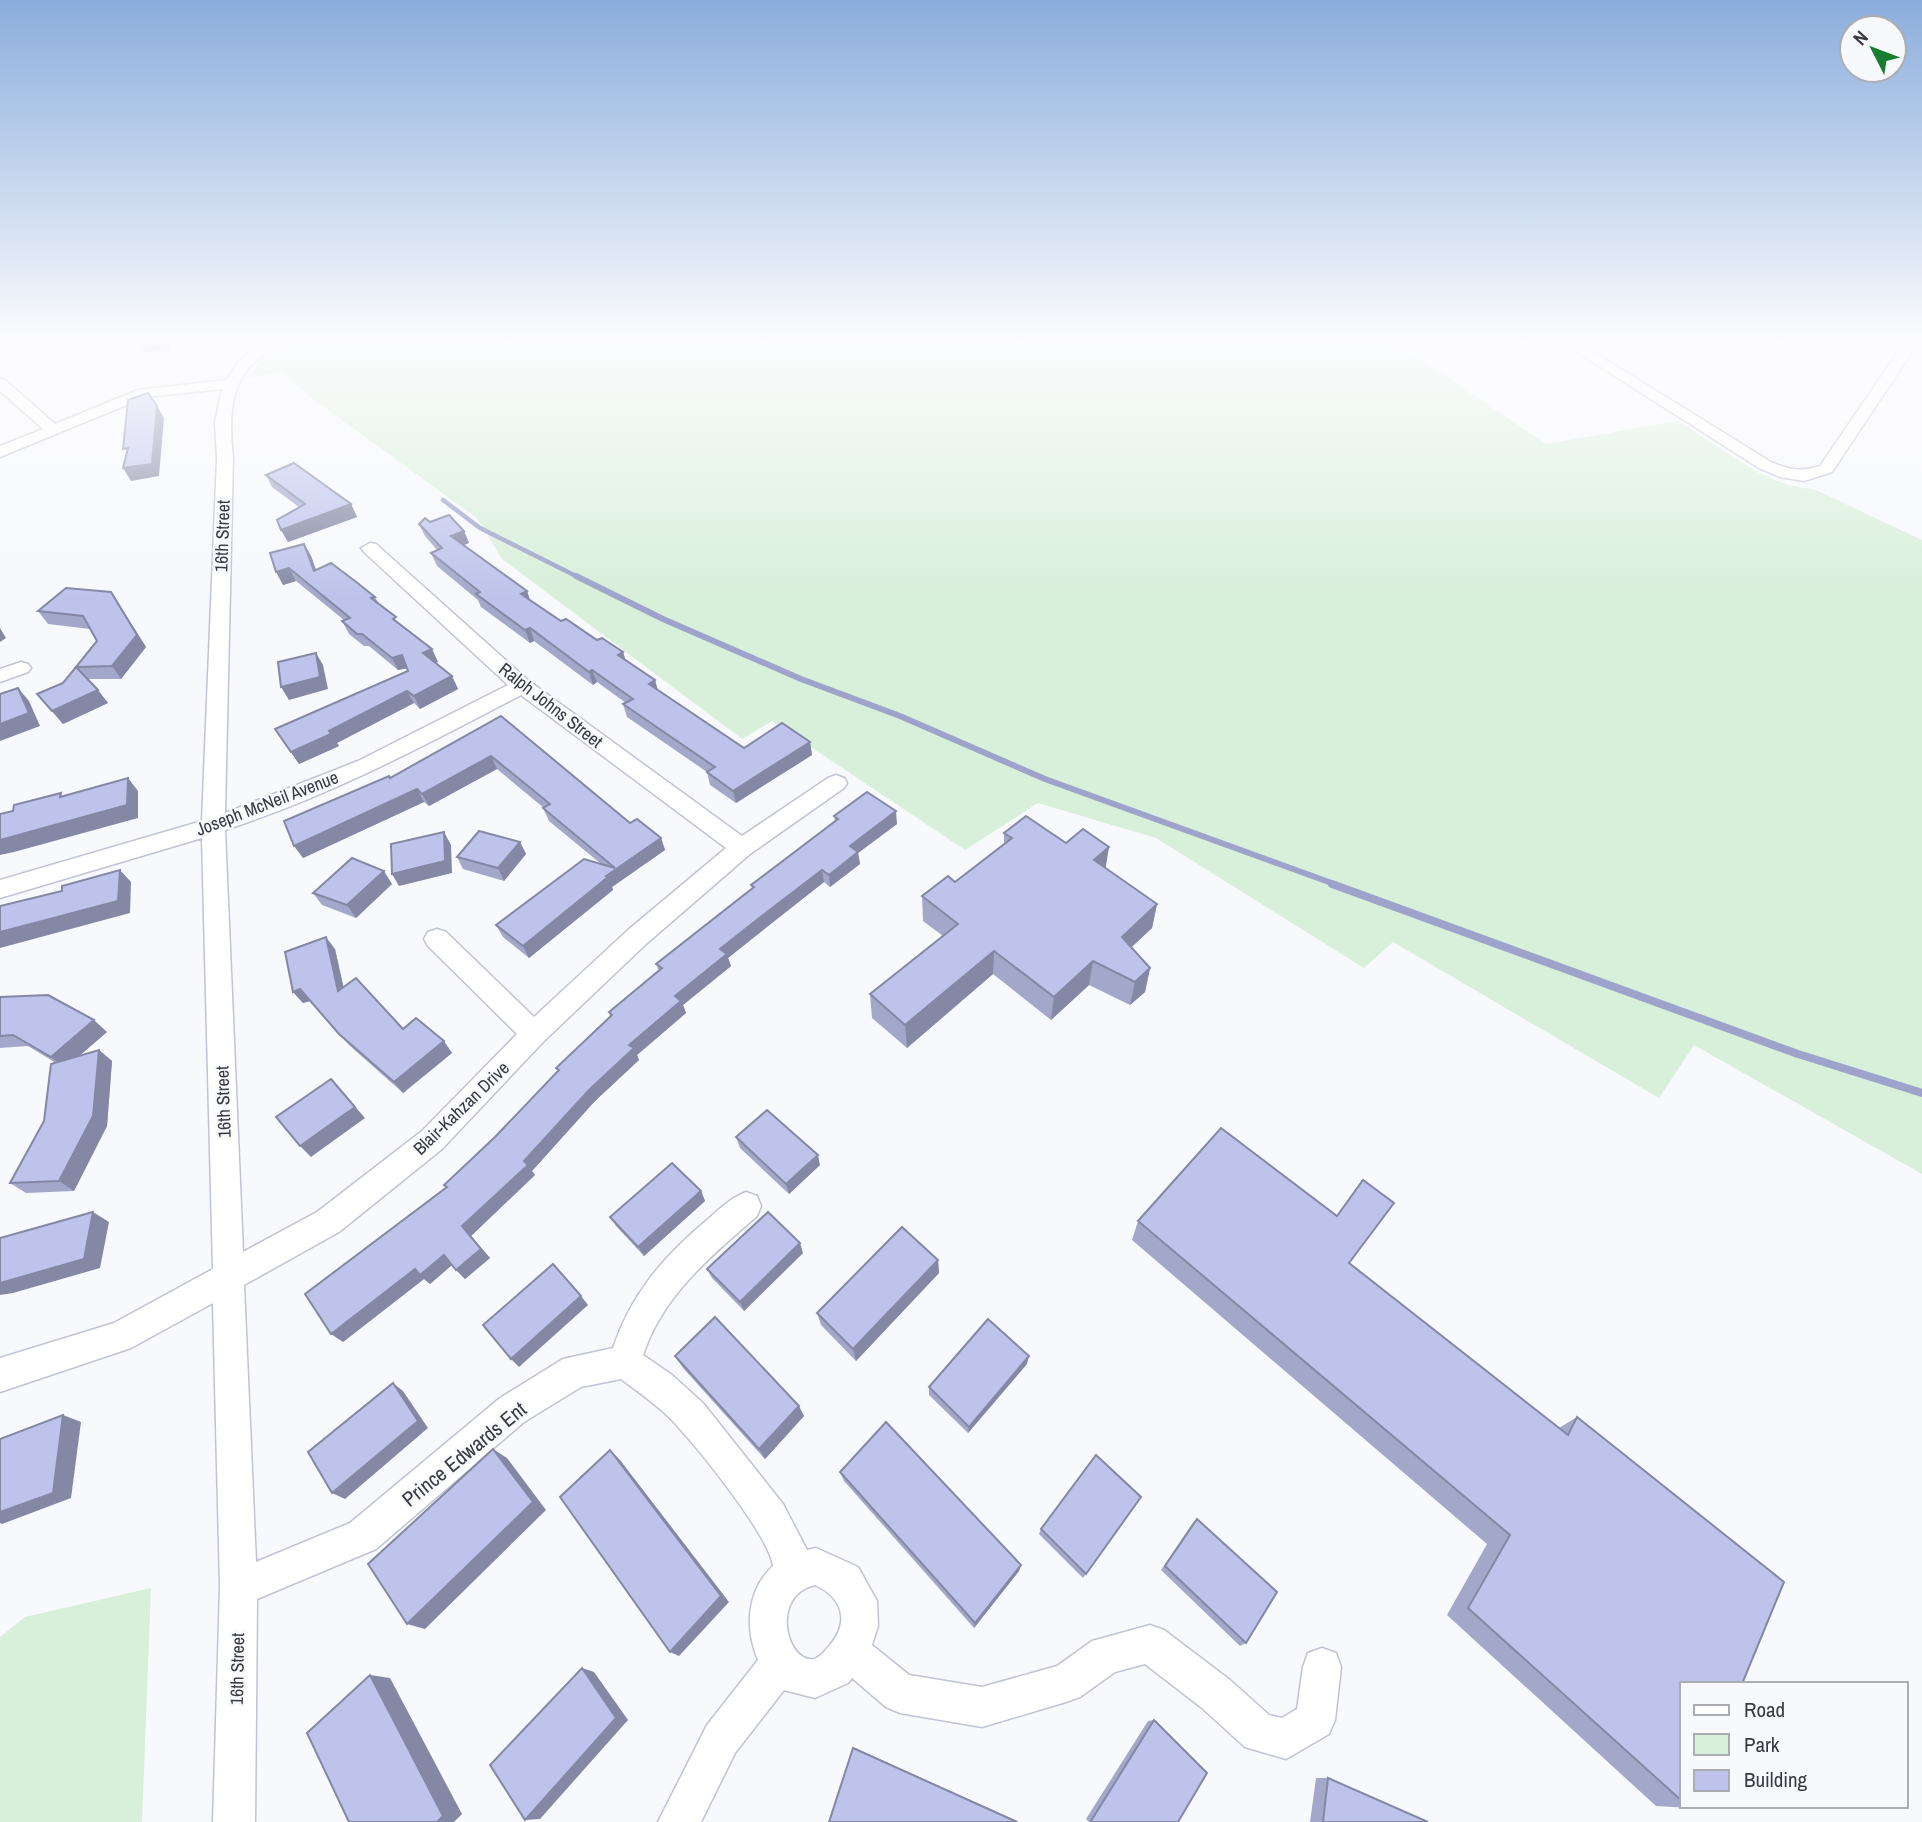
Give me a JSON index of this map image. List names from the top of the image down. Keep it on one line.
{"streets":{"street":["16th Street","Ralph Johns Street","Joseph McNeil Avenue","Blair-Kahzan Drive","Prince Edwards Ent"]},"crossings":[["16th Street","Joseph McNeil Avenue"],["16th Street","Blair-Kahzan Drive"],["16th Street","Prince Edwards Ent"],["Ralph Johns Street","Joseph McNeil Avenue"],["Ralph Johns Street","Blair-Kahzan Drive"]],"legend":["Road","Park","Building"],"north":"top left"}
